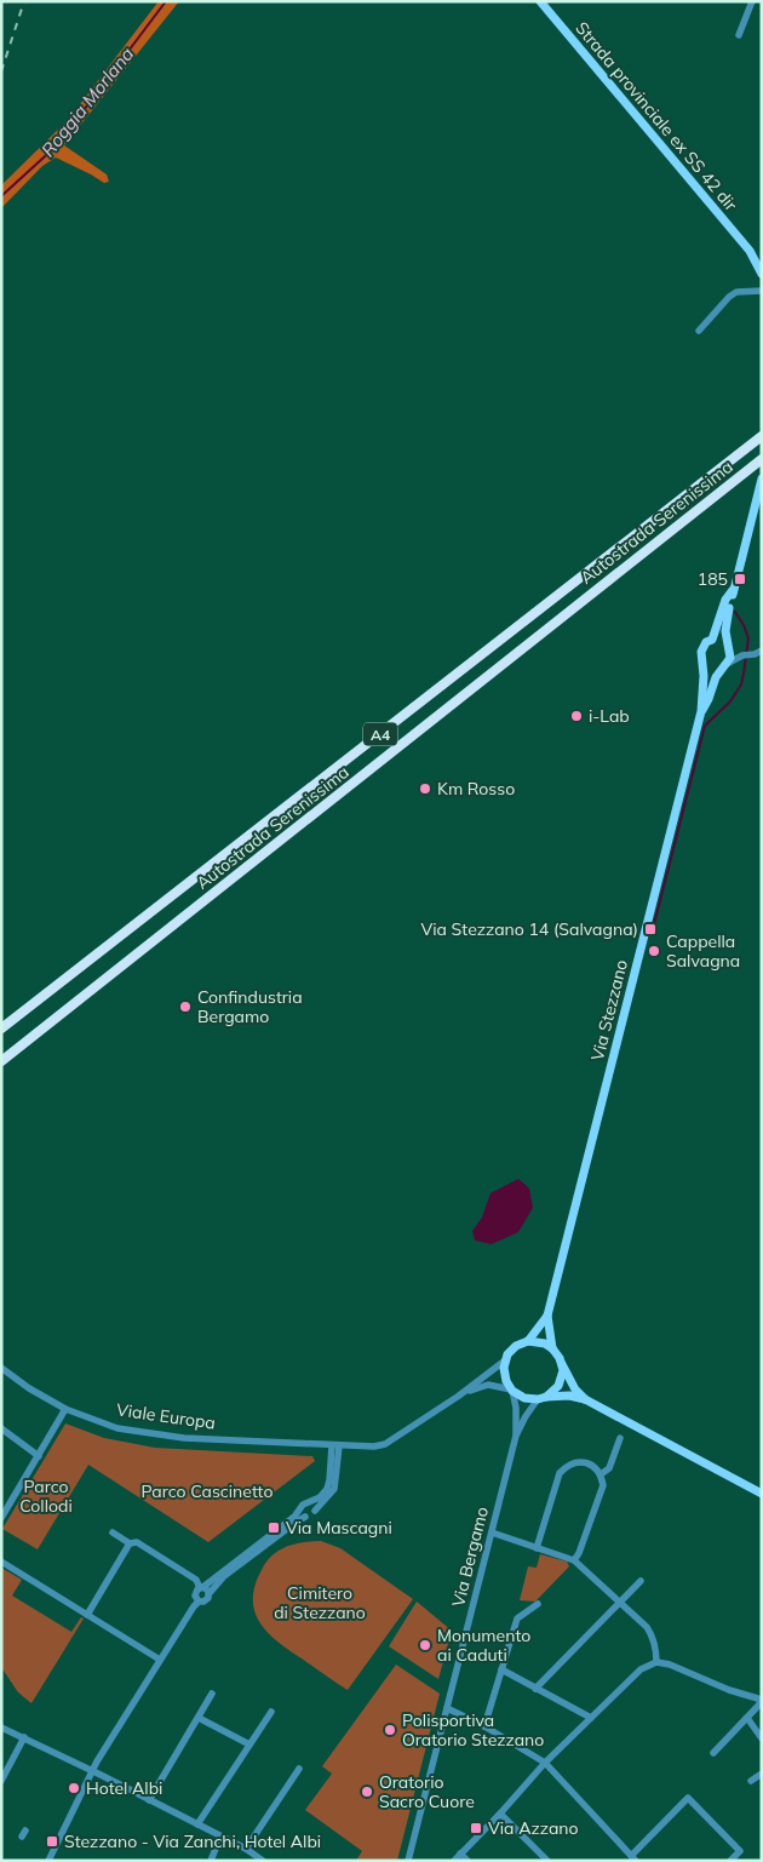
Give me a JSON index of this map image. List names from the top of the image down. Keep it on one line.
{"streets":{"highway":["Autostrada Serenissima","A4"],"main road":["Strada provinciale ex SS 42 dir","Via Stezzano"],"street":["Viale Europa","Via Bergamo"]},"crossings":[["Via Stezzano","Viale Europa"],["Via Stezzano","Via Bergamo"],["Viale Europa","Via Bergamo"]],"water":["Roggia Morlana"],"parks":["Parco Collodi","Parco Cascinetto","Cimitero di Stezzano"],"places":{"transit":["185","Via Stezzano 14 (Salvagna)","Via Mascagni","Via Azzano","Stezzano - Via Zanchi, Hotel Albi"],"other":["i-Lab","Km Rosso","Cappella Salvagna","Confindustria Bergamo","Monumento ai Caduti","Polisportiva Oratorio Stezzano","Hotel Albi","Oratorio Sacro Cuore"]}}
